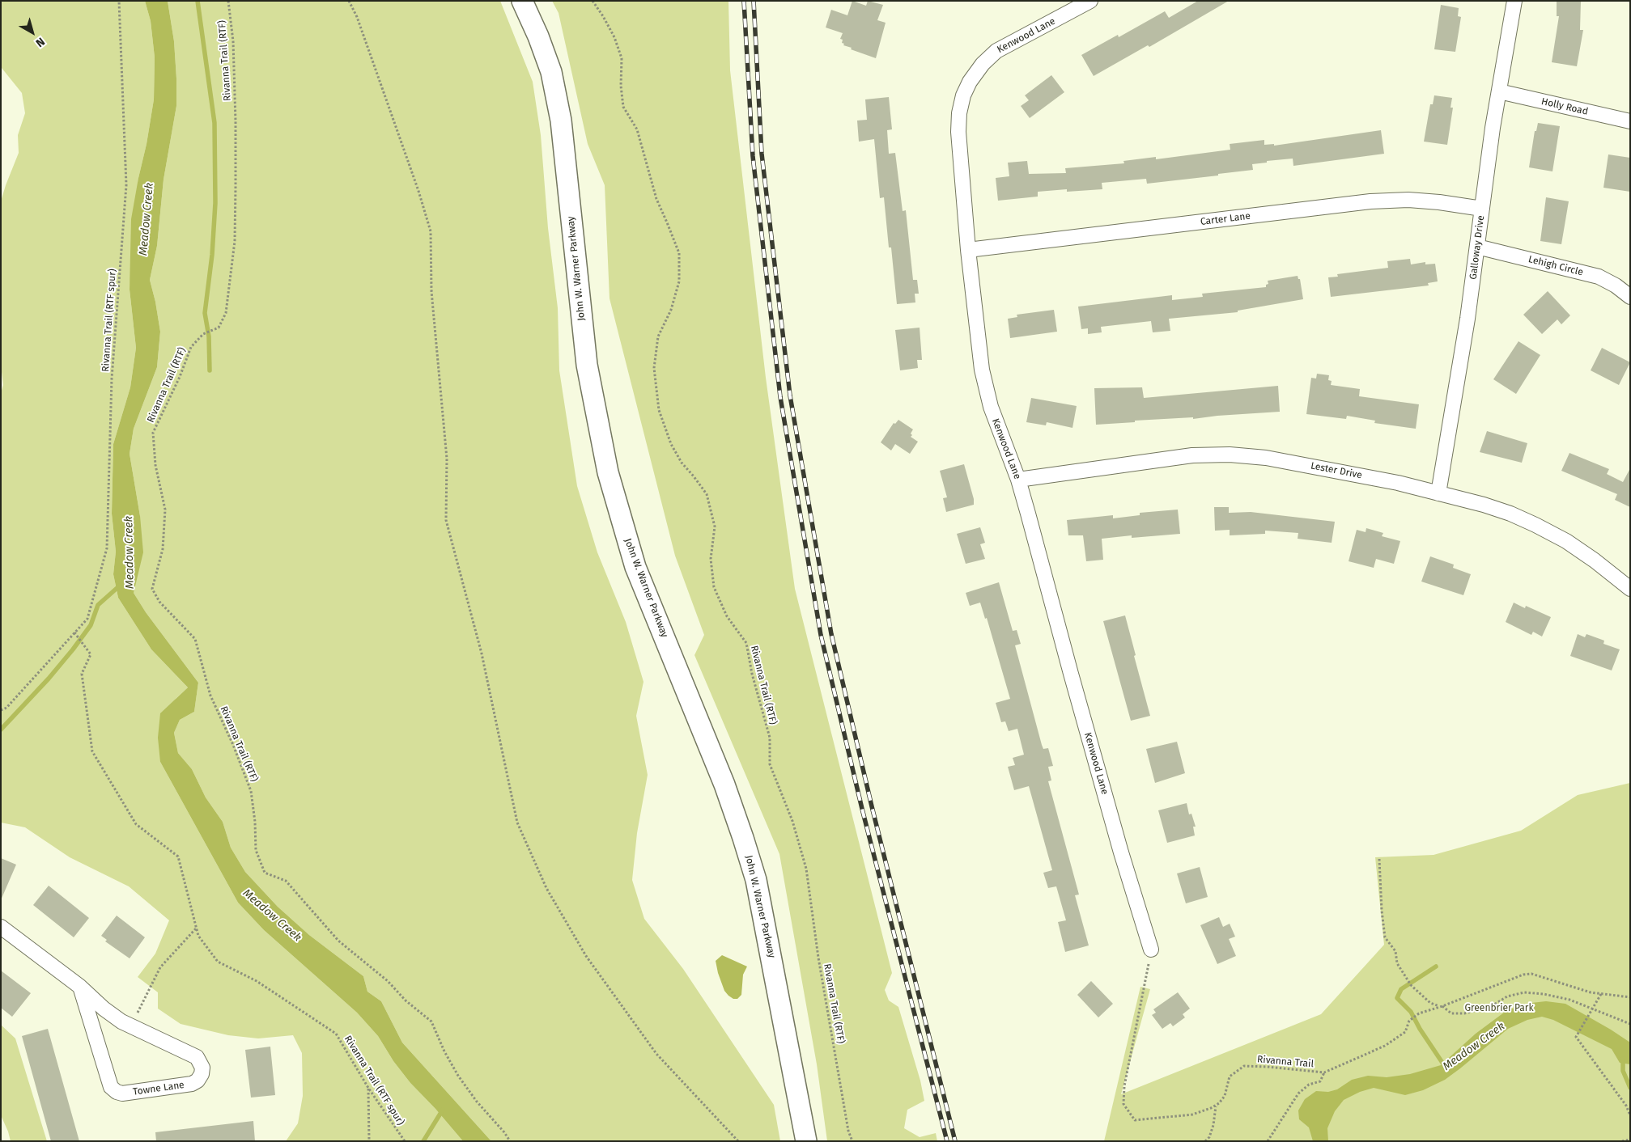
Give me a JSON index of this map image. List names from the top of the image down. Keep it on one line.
{"streets":{"main road":["John W. Warner Parkway"],"street":["Kenwood Lane","Holly Road","Carter Lane","Galloway Drive","Lehigh Circle","Lester Drive","Towne Lane"],"path":["Rivanna Trail (RTF)","Rivanna Trail (RTF spur)","Rivanna Trail"]},"crossings":[["Kenwood Lane","Carter Lane"],["Kenwood Lane","Lester Drive"],["Holly Road","Galloway Drive"],["Carter Lane","Galloway Drive"],["Galloway Drive","Lehigh Circle"],["Galloway Drive","Lester Drive"]],"water":["Meadow Creek"],"parks":["Greenbrier Park"],"north":"bottom right"}
